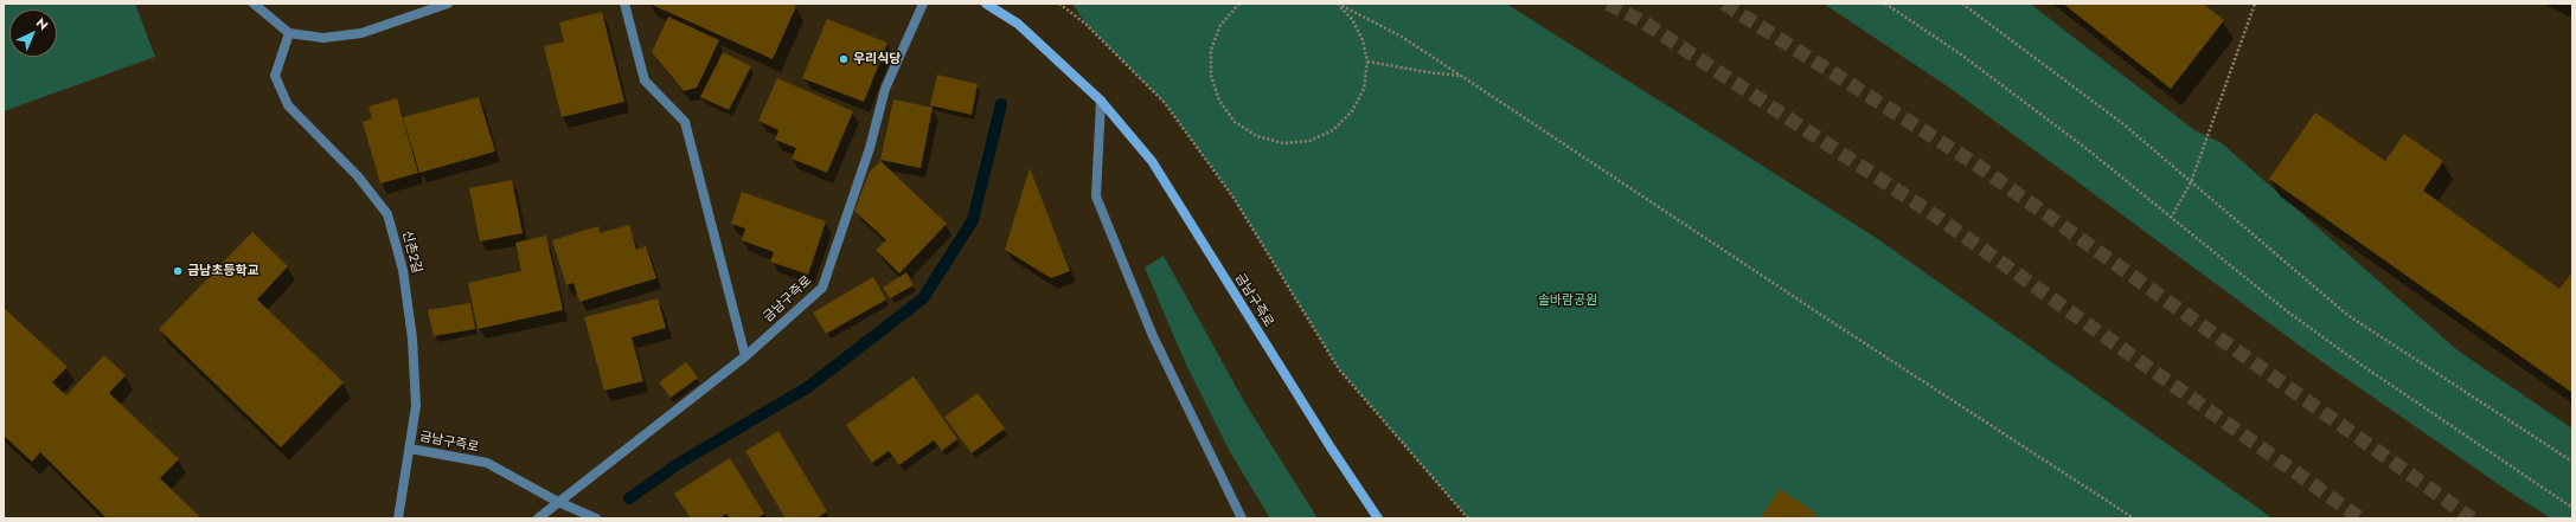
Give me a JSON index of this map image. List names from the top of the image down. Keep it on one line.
{"streets":{"main road":["금남구즉로"],"street":["신촌2길"]},"crossings":[["신촌2길","금남구즉로"]],"parks":["솔바람공원"],"places":["우리식당","금남초등학교"],"north":"top right"}
